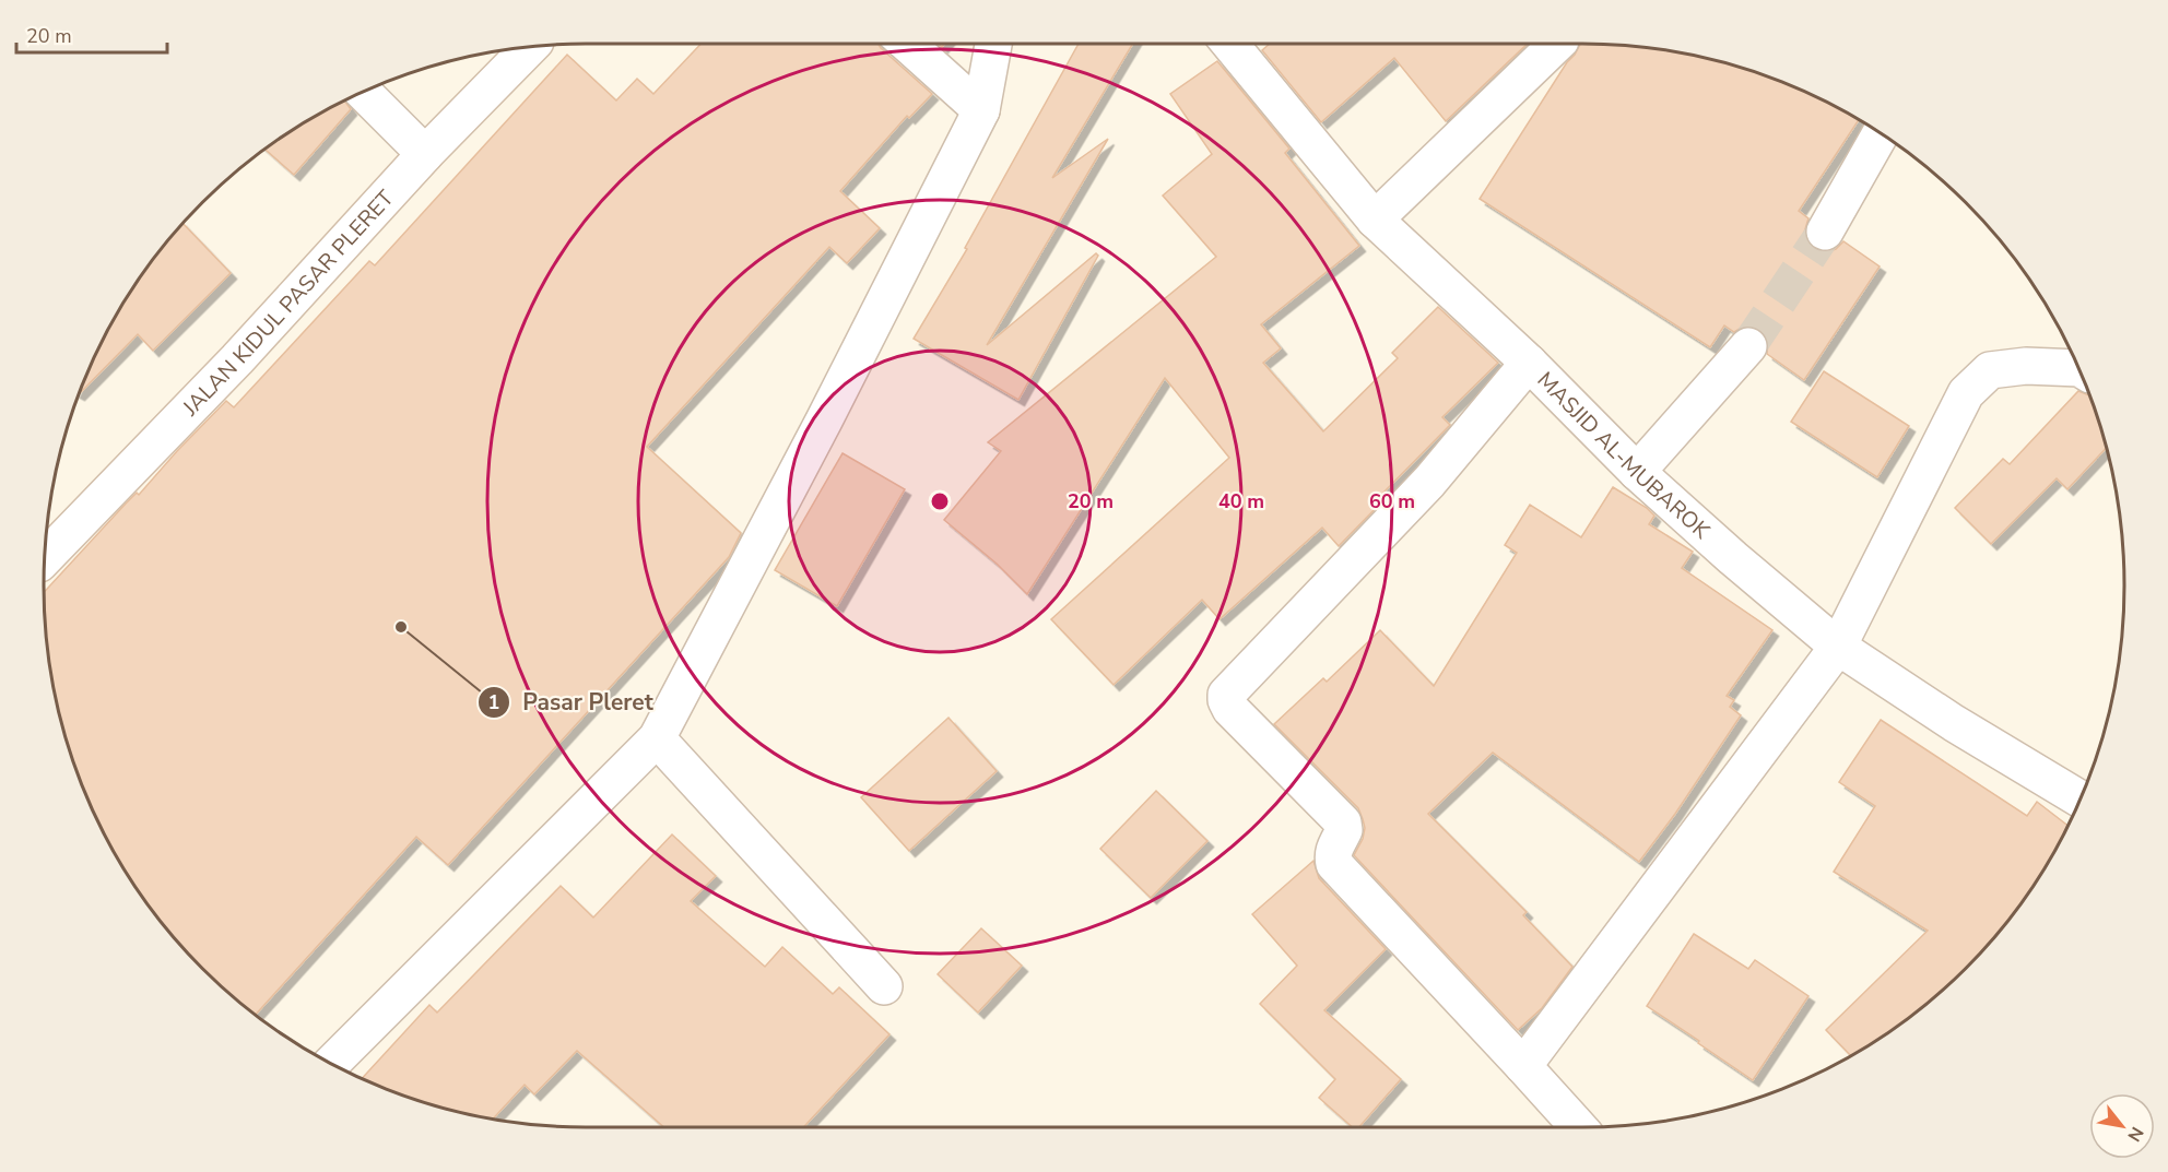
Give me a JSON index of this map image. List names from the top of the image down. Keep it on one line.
{"streets":{"street":["JALAN KIDUL PASAR PLERET","MASJID AL-MUBAROK"]},"places":["Pasar Pleret"],"scale_bar":"20 m","north":"bottom right","rings":["20 m","40 m","60 m"]}
